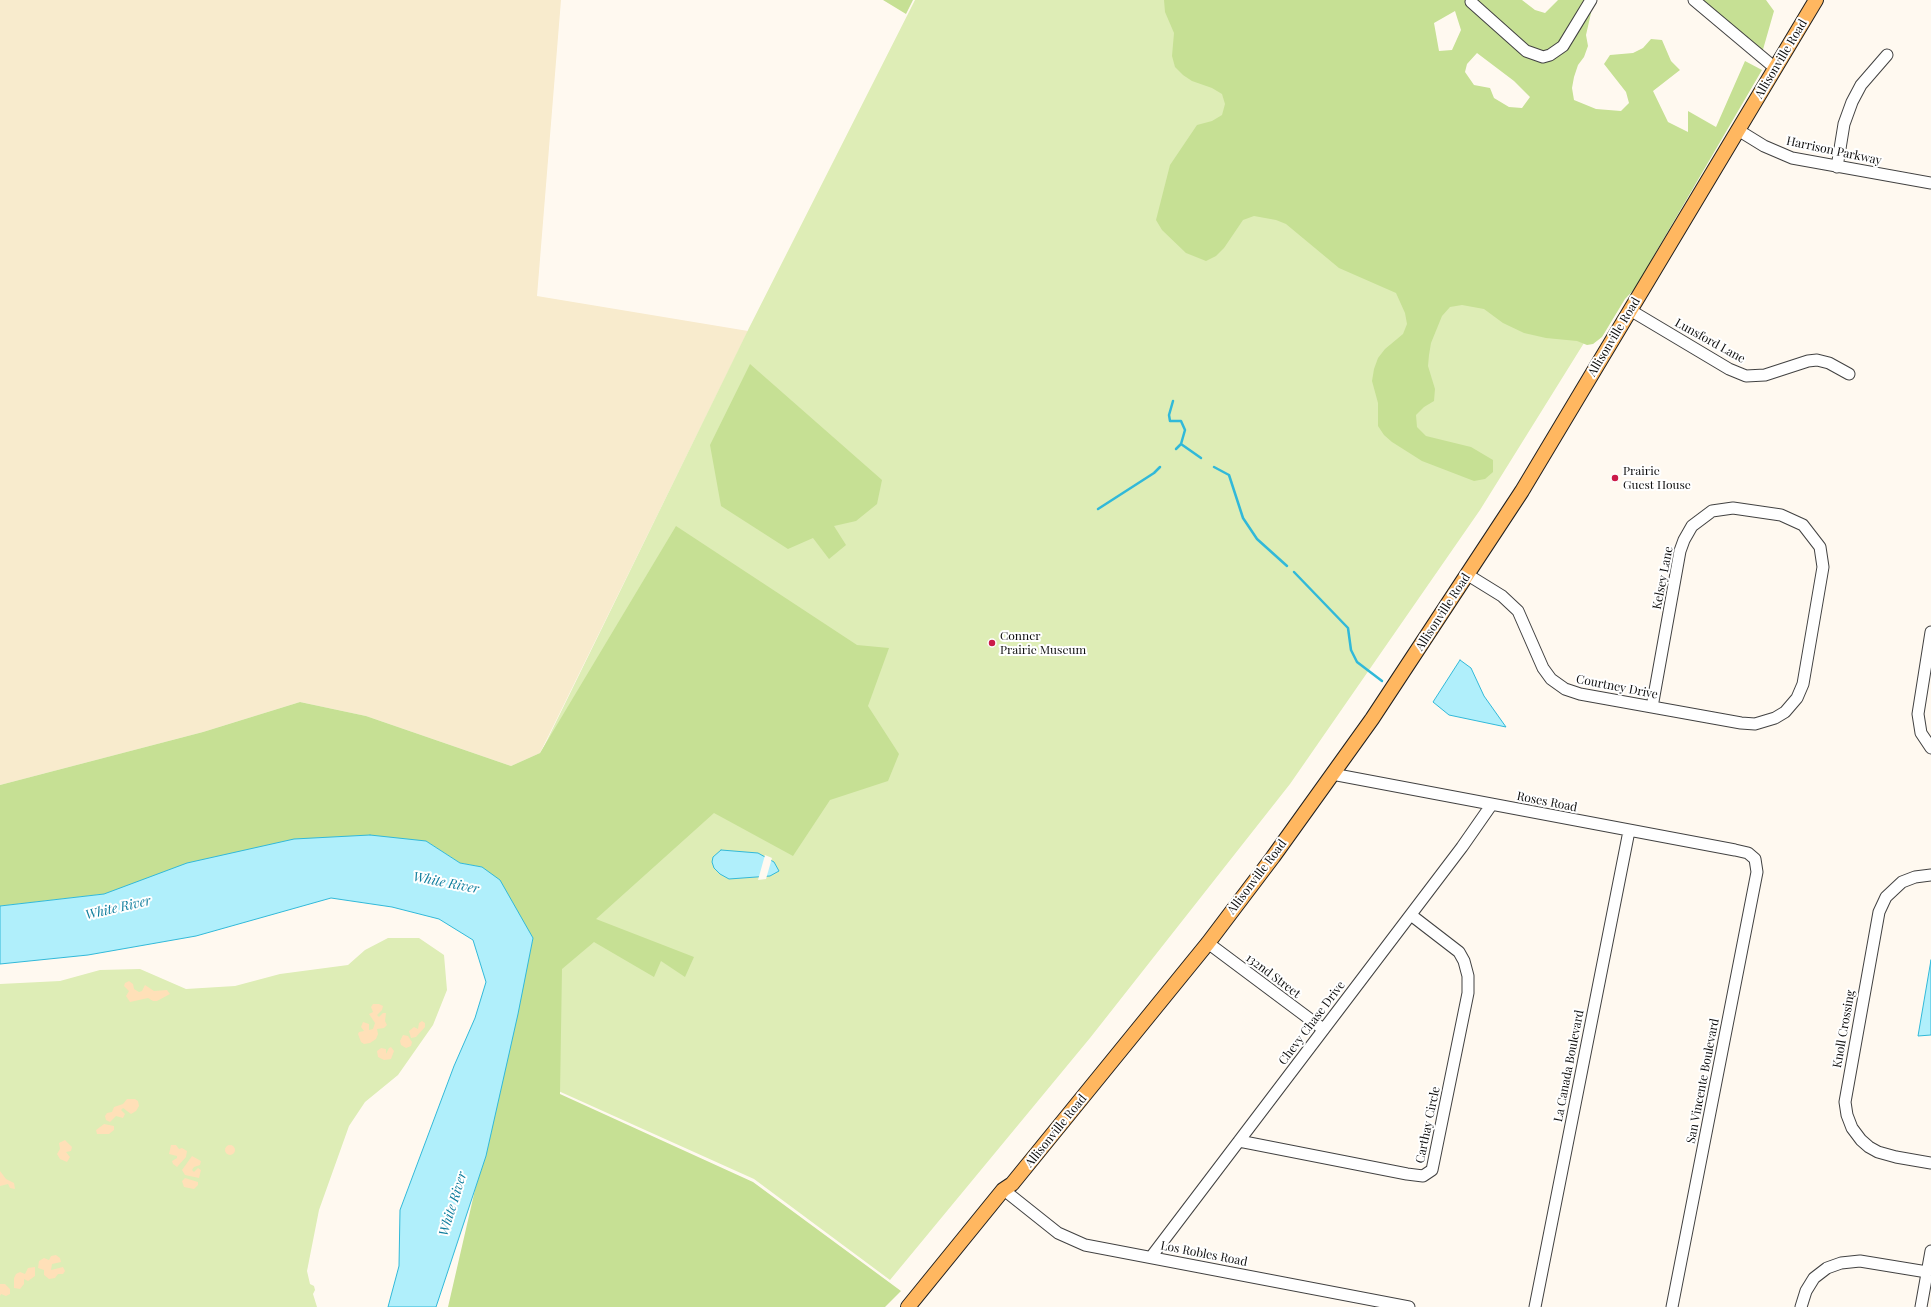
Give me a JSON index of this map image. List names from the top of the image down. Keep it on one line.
{"streets":{"main road":["Allisonville Road"],"street":["Harrison Parkway","Lunsford Lane","Kelsey Lane","Courtney Drive","Roses Road","132nd Street","Chevy Chase Drive","Knoll Crossing","La Canada Boulevard","San Vincente Boulevard","Carthay Circle","Los Robles Road"]},"crossings":[["Allisonville Road","Harrison Parkway"],["Allisonville Road","Lunsford Lane"],["Allisonville Road","Courtney Drive"],["Allisonville Road","Roses Road"],["Allisonville Road","132nd Street"],["Allisonville Road","Los Robles Road"],["Kelsey Lane","Courtney Drive"],["Roses Road","Chevy Chase Drive"],["Roses Road","La Canada Boulevard"],["Roses Road","San Vincente Boulevard"],["132nd Street","Chevy Chase Drive"],["Chevy Chase Drive","Carthay Circle"],["Chevy Chase Drive","Los Robles Road"]],"water":["White River"],"places":["Prairie Guest House","Conner Prairie Museum"]}
